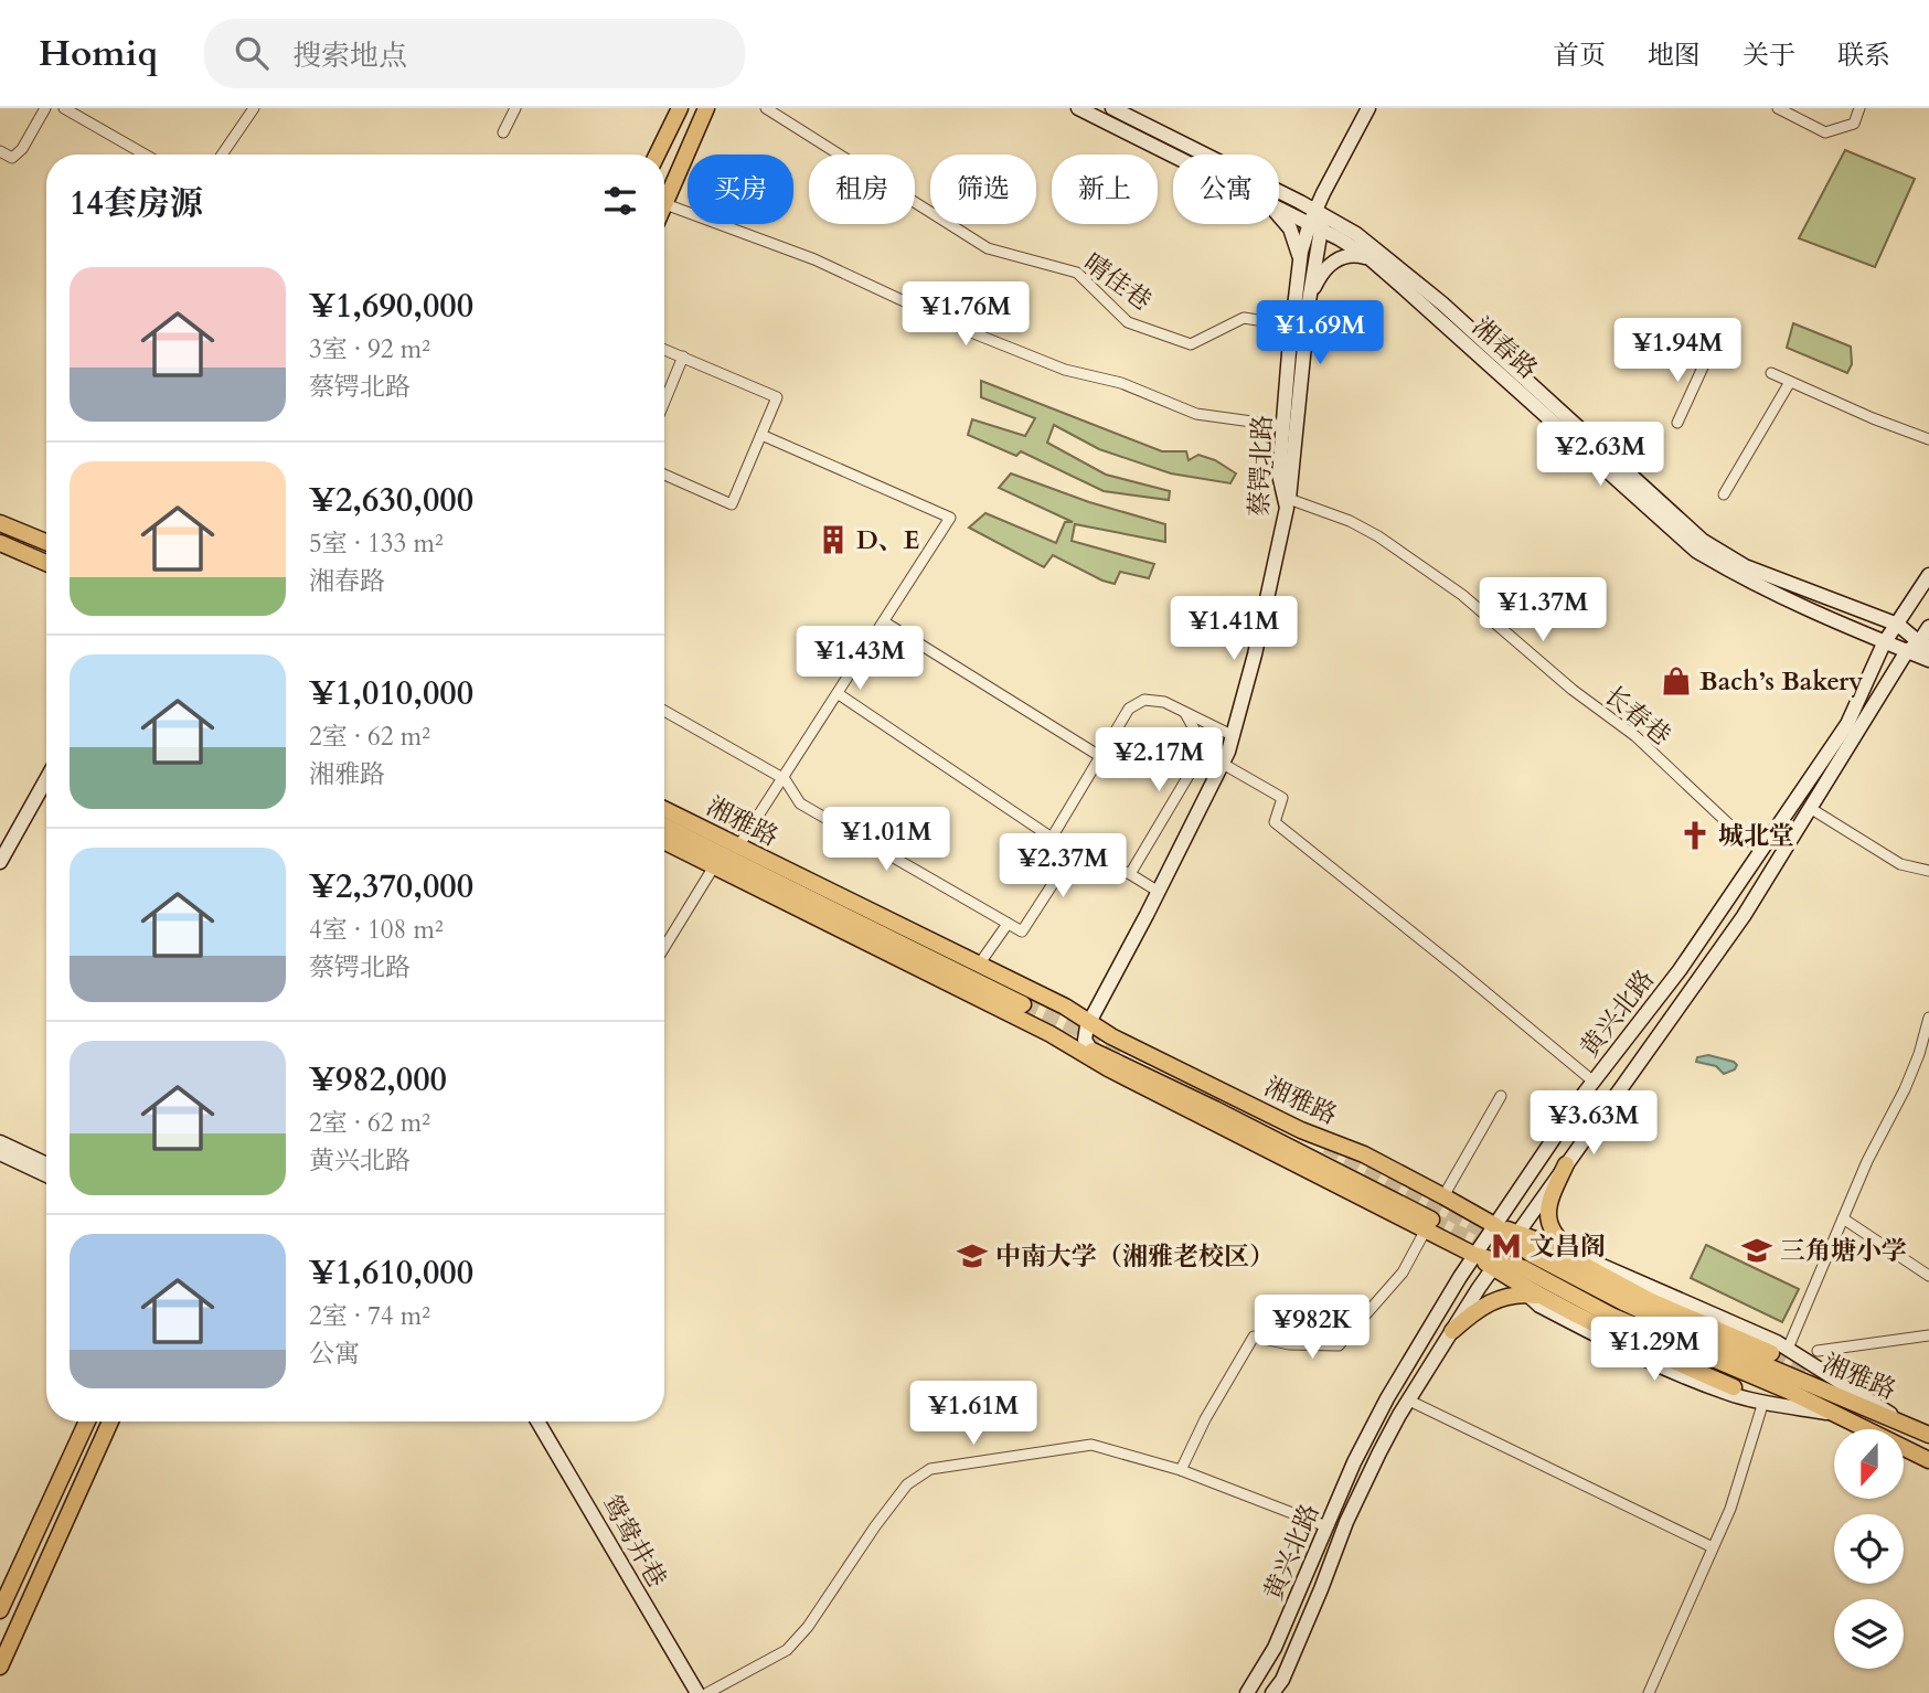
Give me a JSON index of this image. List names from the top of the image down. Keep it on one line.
{"streets":{"main road":["湘春路","蔡锷北路","湘雅路","黄兴北路","鸳鸯井巷"],"street":["晴佳巷","长春巷"]},"crossings":[["晴佳巷","蔡锷北路"],["湘春路","蔡锷北路"],["湘春路","黄兴北路"],["蔡锷北路","长春巷"],["蔡锷北路","湘雅路"],["长春巷","黄兴北路"],["湘雅路","黄兴北路"]],"places":{"building":["D、E"],"shop":["Bach’s Bakery"],"church":["城北堂"],"metro station":["文昌阁"],"school or university":["三角塘小学","中南大学（湘雅老校区）"]},"north":"bottom","page":{"header":"Homiq","search":"搜索地点","nav":["首页","地图","关于","联系"],"chip":["买房","租房","筛选","新上","公寓"],"heading":"14套房源","list":[{"name":"¥1,690,000","note":"3室 · 92 m² · 蔡锷北路"},{"name":"¥2,630,000","note":"5室 · 133 m² · 湘春路"},{"name":"¥1,010,000","note":"2室 · 62 m² · 湘雅路"},{"name":"¥2,370,000","note":"4室 · 108 m² · 蔡锷北路"},{"name":"¥982,000","note":"2室 · 62 m² · 黄兴北路"},{"name":"¥1,610,000","note":"2室 · 74 m² · 公寓"}],"price":["¥1.76M","¥1.69M","¥1.94M","¥2.63M","¥1.37M","¥1.41M","¥1.43M","¥2.17M","¥1.01M","¥2.37M","¥3.63M","¥982K","¥1.29M","¥1.61M"]}}
